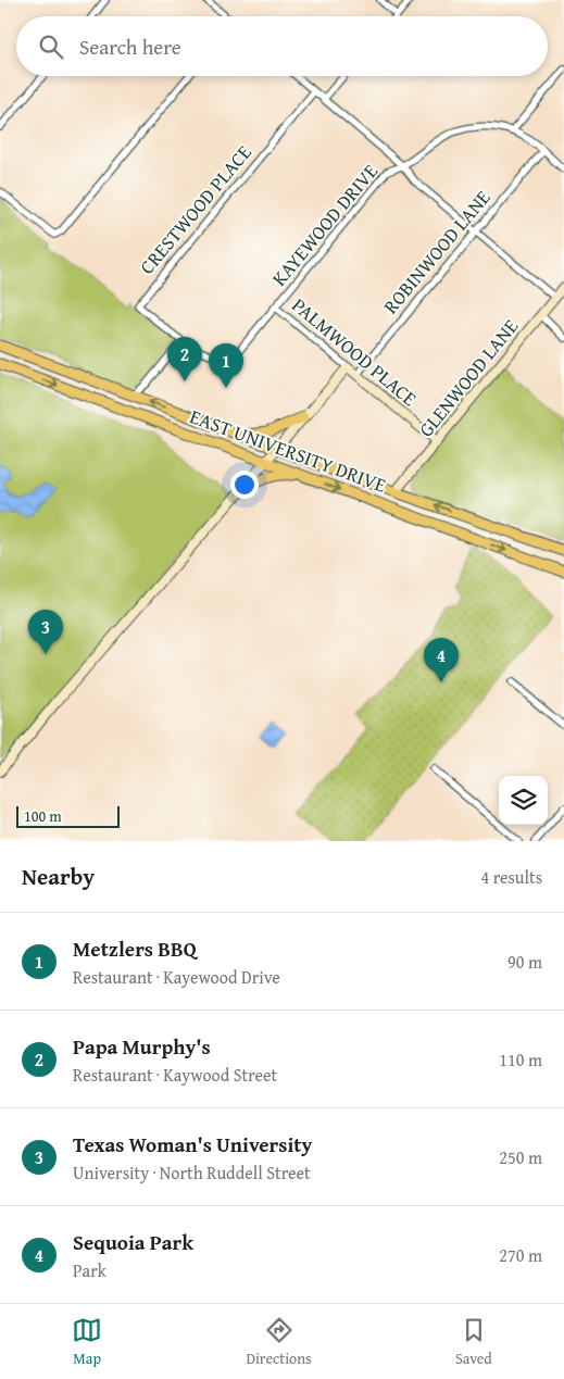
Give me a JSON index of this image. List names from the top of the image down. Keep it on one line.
{"streets":{"main road":["EAST UNIVERSITY DRIVE"],"street":["CRESTWOOD PLACE","KAYEWOOD DRIVE","ROBINWOOD LANE","PALMWOOD PLACE","GLENWOOD LANE"]},"crossings":[["CRESTWOOD PLACE","KAYEWOOD DRIVE"],["KAYEWOOD DRIVE","ROBINWOOD LANE"],["KAYEWOOD DRIVE","PALMWOOD PLACE"],["ROBINWOOD LANE","PALMWOOD PLACE"],["PALMWOOD PLACE","GLENWOOD LANE"],["GLENWOOD LANE","EAST UNIVERSITY DRIVE"]],"scale_bar":"100 m","page":{"search":"Search here","pins":["2","1","3","4"],"scale":"100 m","heading":["Nearby","4 results"],"list":[{"mark":"1","name":"Metzlers BBQ","note":"Restaurant · Kayewood Drive","value":"90 m"},{"mark":"2","name":"Papa Murphy's","note":"Restaurant · Kaywood Street","value":"110 m"},{"mark":"3","name":"Texas Woman's University","note":"University · North Ruddell Street","value":"250 m"},{"mark":"4","name":"Sequoia Park","note":"Park","value":"270 m"}],"nav":["Map","Directions","Saved"]}}
